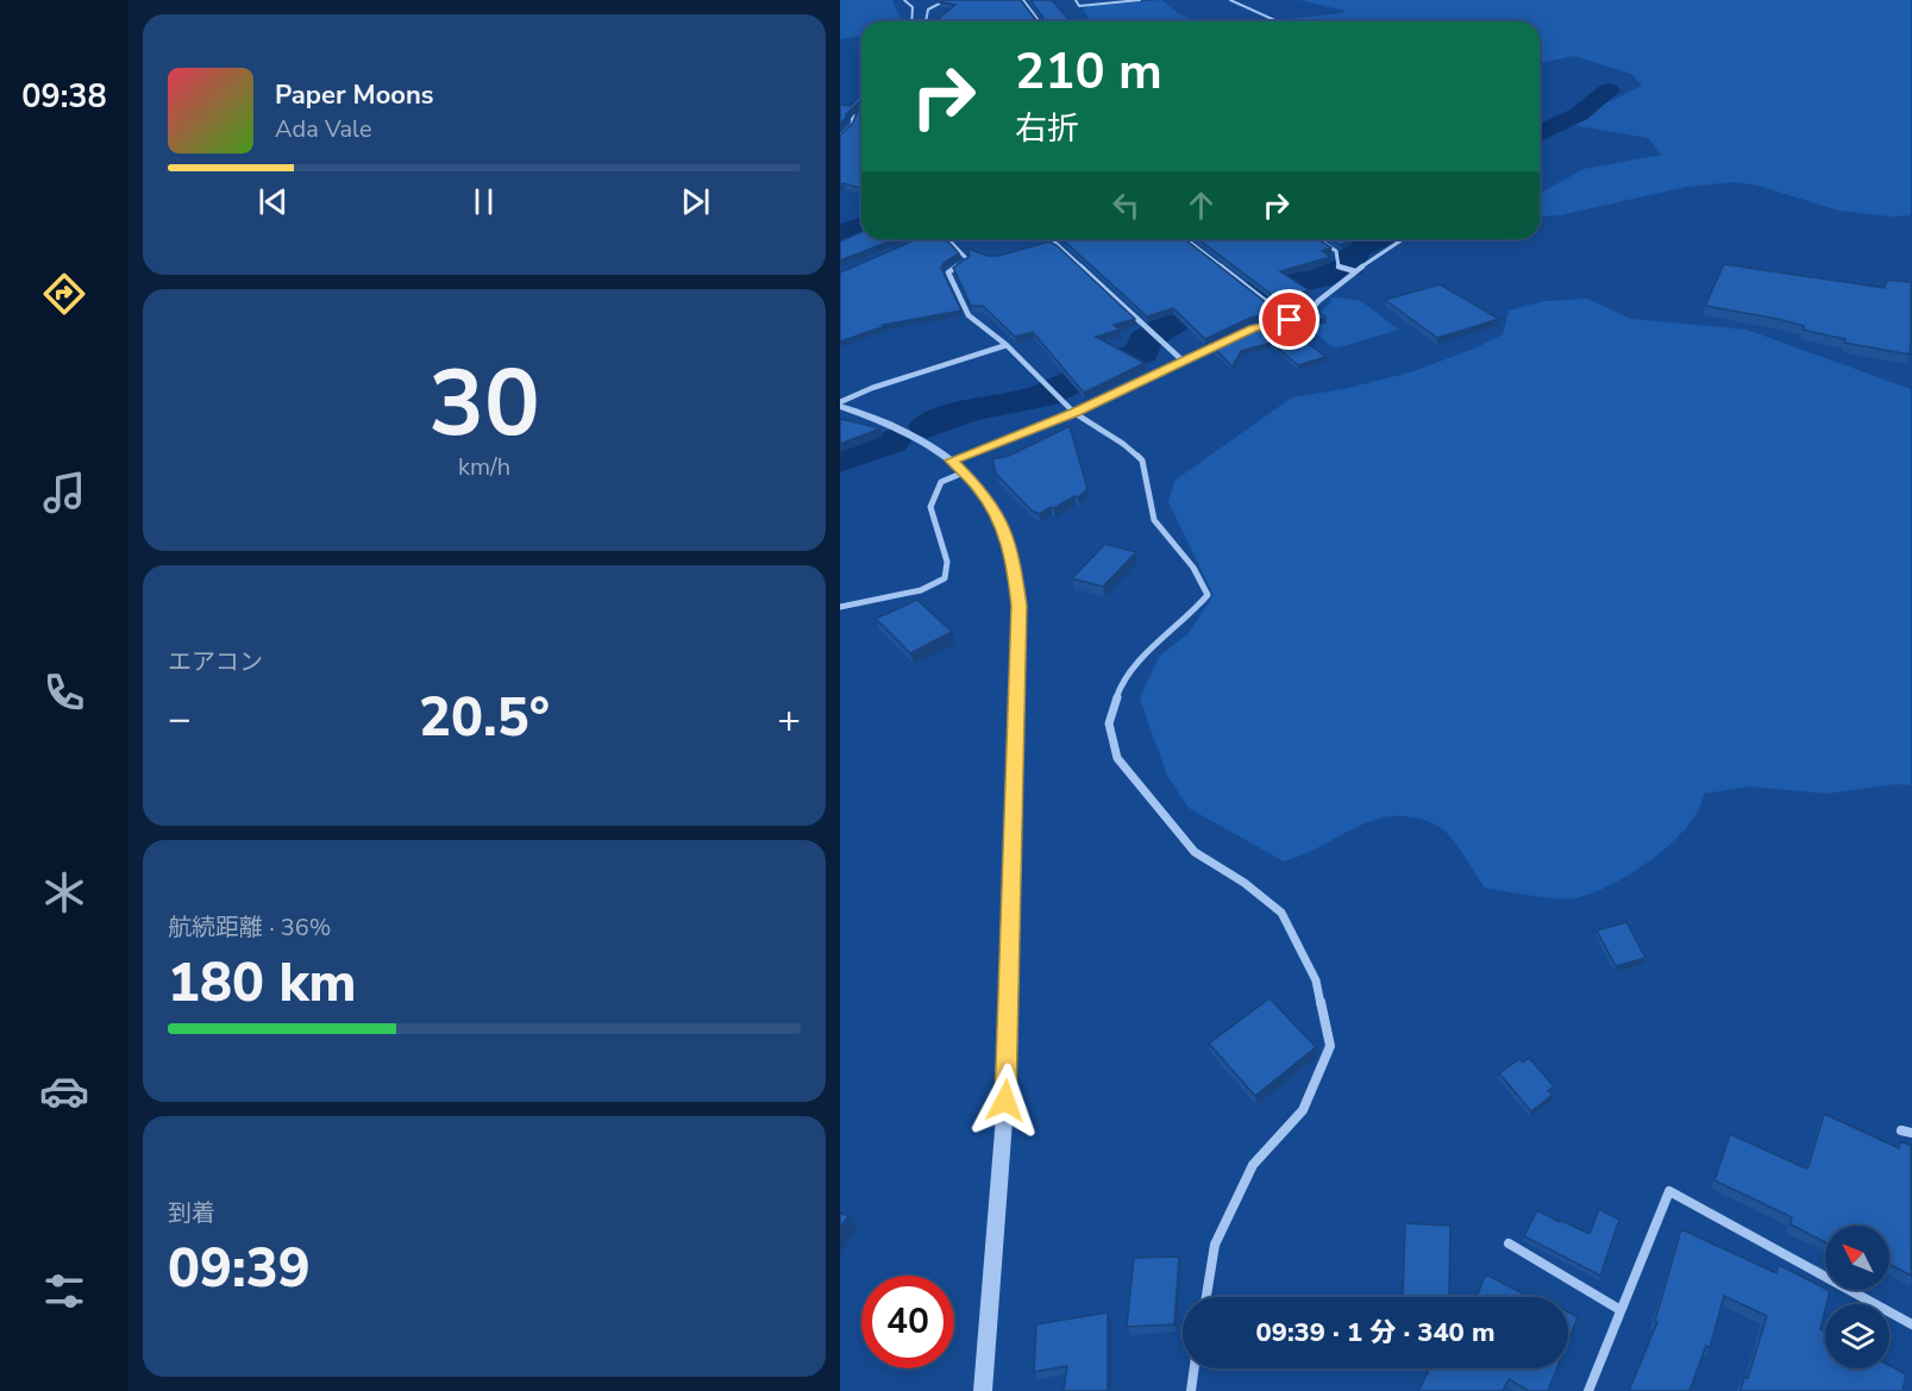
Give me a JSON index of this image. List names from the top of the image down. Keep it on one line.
{"north":"top left","page":{"tabs":"09:38","turn":["210 m","右折"],"song":["Paper Moons","Ada Vale"],"tile":[["30","km/h"],"エアコン",["航続距離 · 36%","180 km"],["到着","09:39"]],"heat":["−","20.5°","+"],"limit":"40","trip":"09:39 · 1 分 · 340 m"}}
